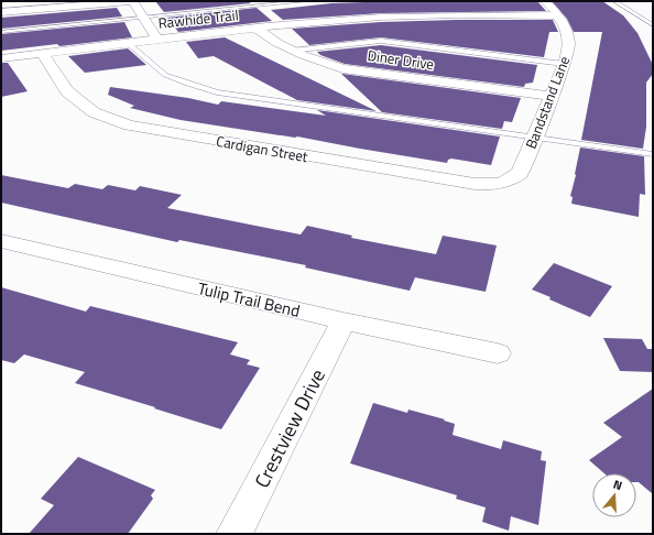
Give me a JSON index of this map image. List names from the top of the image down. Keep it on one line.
{"streets":{"street":["Rawhide Trail","Diner Drive","Bandstand Lane","Cardigan Street","Tulip Trail Bend","Crestview Drive"]},"crossings":[["Rawhide Trail","Diner Drive"],["Rawhide Trail","Bandstand Lane"],["Rawhide Trail","Cardigan Street"],["Diner Drive","Bandstand Lane"],["Bandstand Lane","Cardigan Street"],["Tulip Trail Bend","Crestview Drive"]],"north":"top"}
